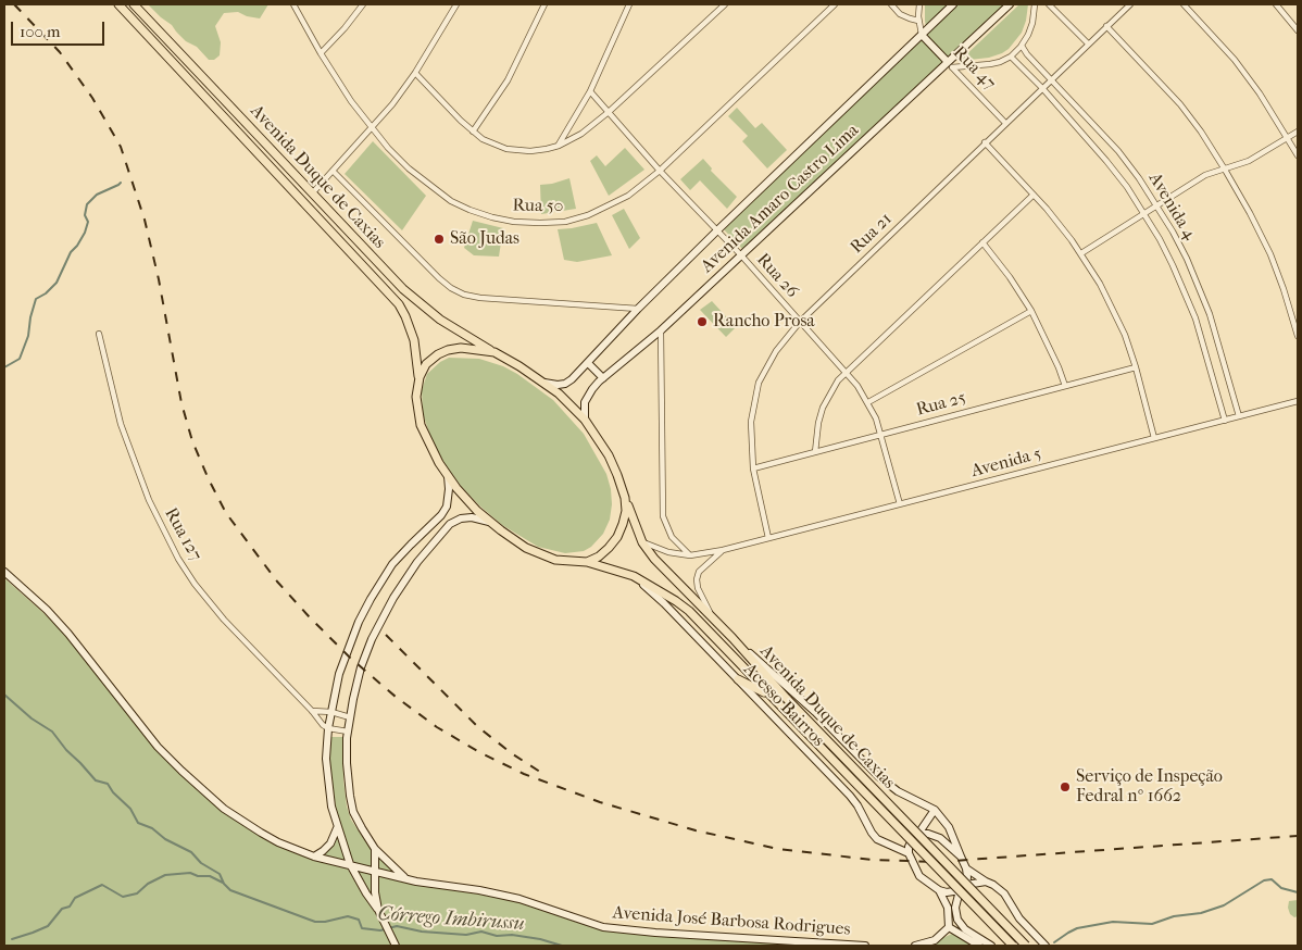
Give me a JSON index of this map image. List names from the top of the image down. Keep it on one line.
{"streets":{"main road":["Avenida Duque de Caxias"],"street":["Rua 47","Avenida Amaro Castro Lima","Rua 50","Avenida 4","Rua 21","Rua 26","Rua 25","Avenida 5","Rua 127","Acesso Bairros","Avenida José Barbosa Rodrigues"]},"crossings":[["Rua 47","Avenida Amaro Castro Lima"],["Rua 47","Rua 21"],["Avenida Duque de Caxias","Avenida Amaro Castro Lima"],["Avenida Duque de Caxias","Avenida 5"],["Avenida Duque de Caxias","Acesso Bairros"],["Avenida Amaro Castro Lima","Rua 26"],["Rua 50","Rua 26"],["Avenida 4","Rua 21"],["Avenida 4","Avenida 5"],["Rua 21","Rua 26"],["Rua 21","Rua 25"],["Rua 21","Avenida 5"],["Rua 26","Rua 25"],["Rua 26","Avenida 5"]],"water":["Córrego Imbirussu"],"places":["São Judas","Rancho Prosa","Serviço de Inspeção Fedral nº 1662"],"scale_bar":"100 m"}
